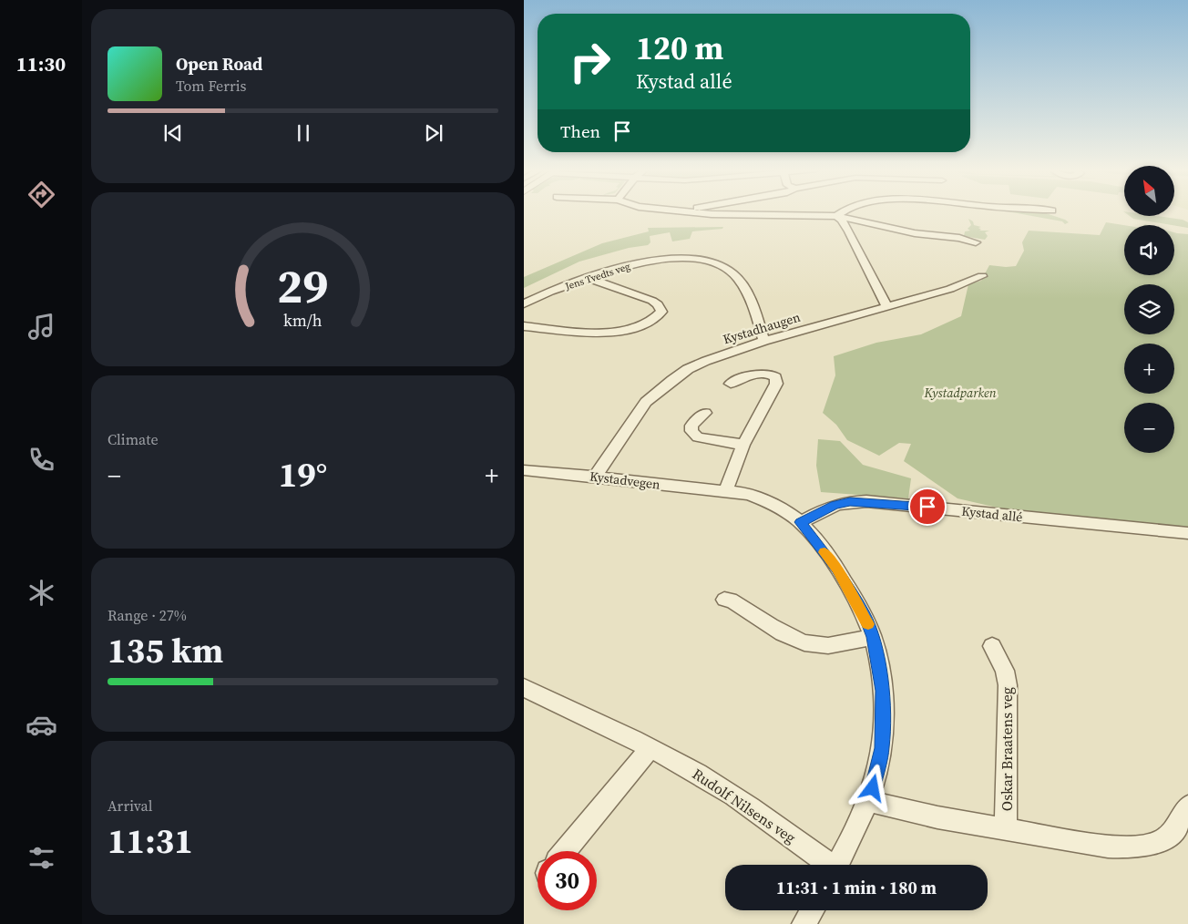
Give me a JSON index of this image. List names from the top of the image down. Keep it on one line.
{"streets":{"street":["Jens Tvedts veg","Kystadhaugen","Kystadvegen","Kystad allé","Oskar Braatens veg","Rudolf Nilsens veg"]},"crossings":[["Jens Tvedts veg","Kystadhaugen"],["Kystadhaugen","Kystadvegen"],["Kystadvegen","Kystad allé"]],"parks":["Kystadparken"],"north":"top left","page":{"tabs":"11:30","turn":["120 m","Kystad allé"],"song":["Open Road","Tom Ferris"],"then":"Then","map_buttons":["+","−"],"tile":["Climate",["Range · 27%","135 km"],["Arrival","11:31"]],"heat":["−","19°","+"],"limit":"30","trip":"11:31 · 1 min · 180 m","gauge":["29","km/h"]}}
